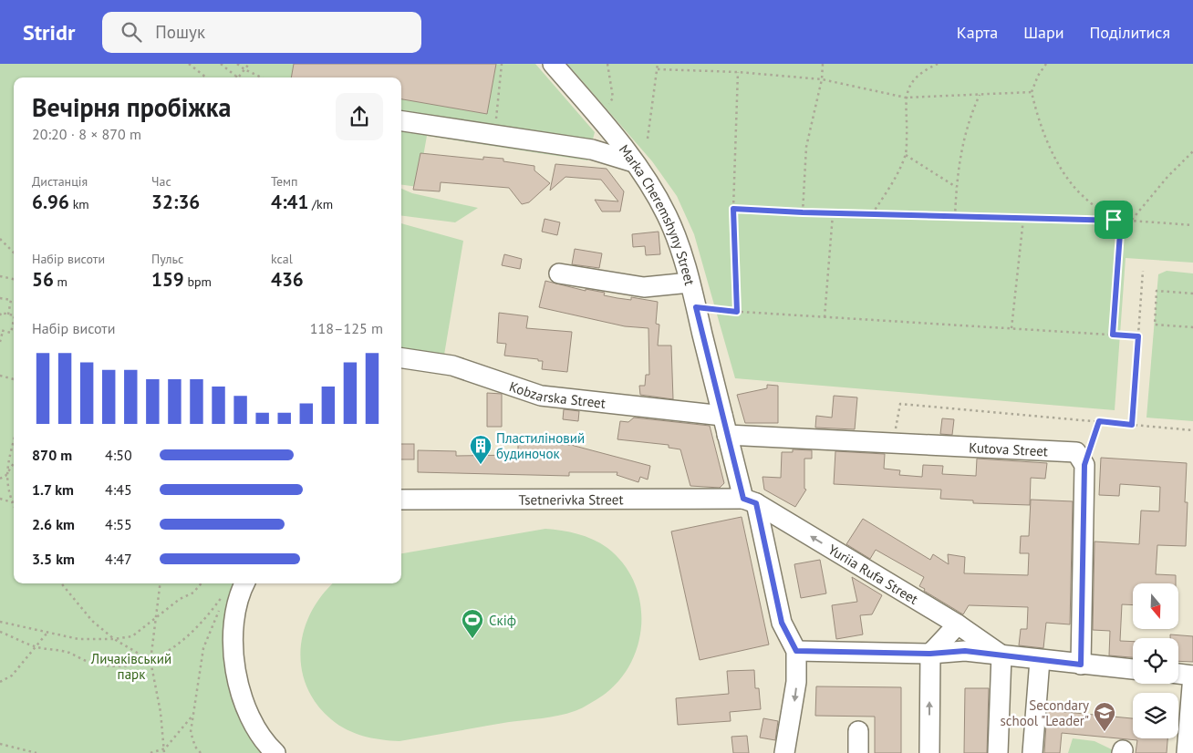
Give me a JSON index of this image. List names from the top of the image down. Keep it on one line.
{"streets":{"street":["Marka Cheremshyny Street","Kobzarska Street","Kutova Street","Tsetnerivka Street","Yuriia Rufa Street"]},"crossings":[["Marka Cheremshyny Street","Kobzarska Street"],["Marka Cheremshyny Street","Kutova Street"],["Marka Cheremshyny Street","Tsetnerivka Street"],["Marka Cheremshyny Street","Yuriia Rufa Street"],["Tsetnerivka Street","Yuriia Rufa Street"]],"one_way":["Yuriia Rufa Street"],"parks":["Личаківський парк"],"places":{"building":["Пластиліновий будиночок"],"sports":["Скіф"],"school or university":["Secondary school \"Leader\""]},"north":"bottom","page":{"header":"Stridr","search":"Пошук","nav":["Карта","Шари","Поділитися"],"heading":["Вечірня пробіжка","20:20 · 8 × 870 m"],"stats":[["Дистанція","6.96 km"],["Час","32:36"],["Темп","4:41 /km"],["Набір висоти","56 m"],["Пульс","159 bpm"],["kcal","436"]],"chart":["Набір висоти","118–125 m"],"list":[{"name":"870 m","note":"4:50"},{"name":"1.7 km","note":"4:45"},{"name":"2.6 km","note":"4:55"},{"name":"3.5 km","note":"4:47"}]}}
